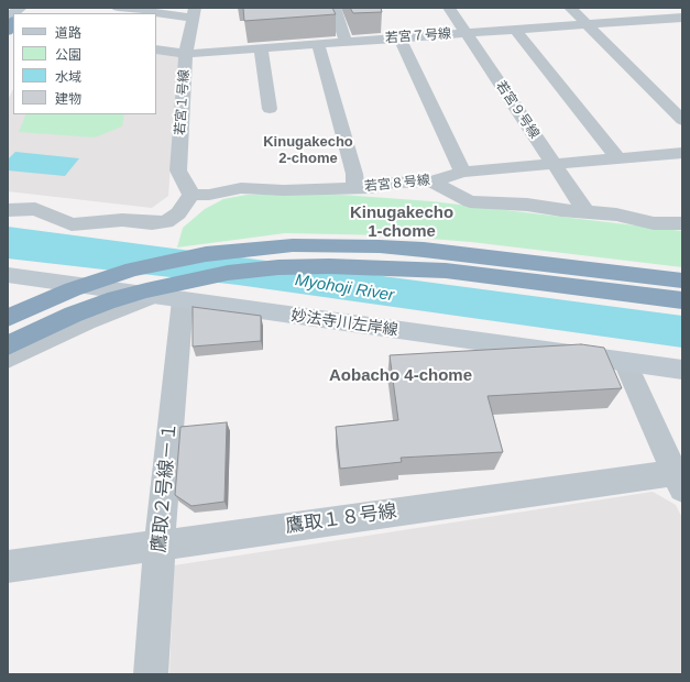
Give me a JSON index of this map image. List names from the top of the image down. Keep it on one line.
{"streets":{"street":["若宮７号線","若宮１号線","若宮９号線","若宮８号線","妙法寺川左岸線","鷹取２号線－１","鷹取１８号線"]},"crossings":[["若宮７号線","若宮１号線"],["若宮７号線","若宮９号線"],["若宮１号線","若宮８号線"],["若宮９号線","若宮８号線"],["妙法寺川左岸線","鷹取２号線－１"],["鷹取２号線－１","鷹取１８号線"]],"districts":["Kinugakecho 2-chome","Kinugakecho 1-chome","Aobacho 4-chome"],"water":["Myohoji River"],"legend":["道路","公園","水域","建物"]}
